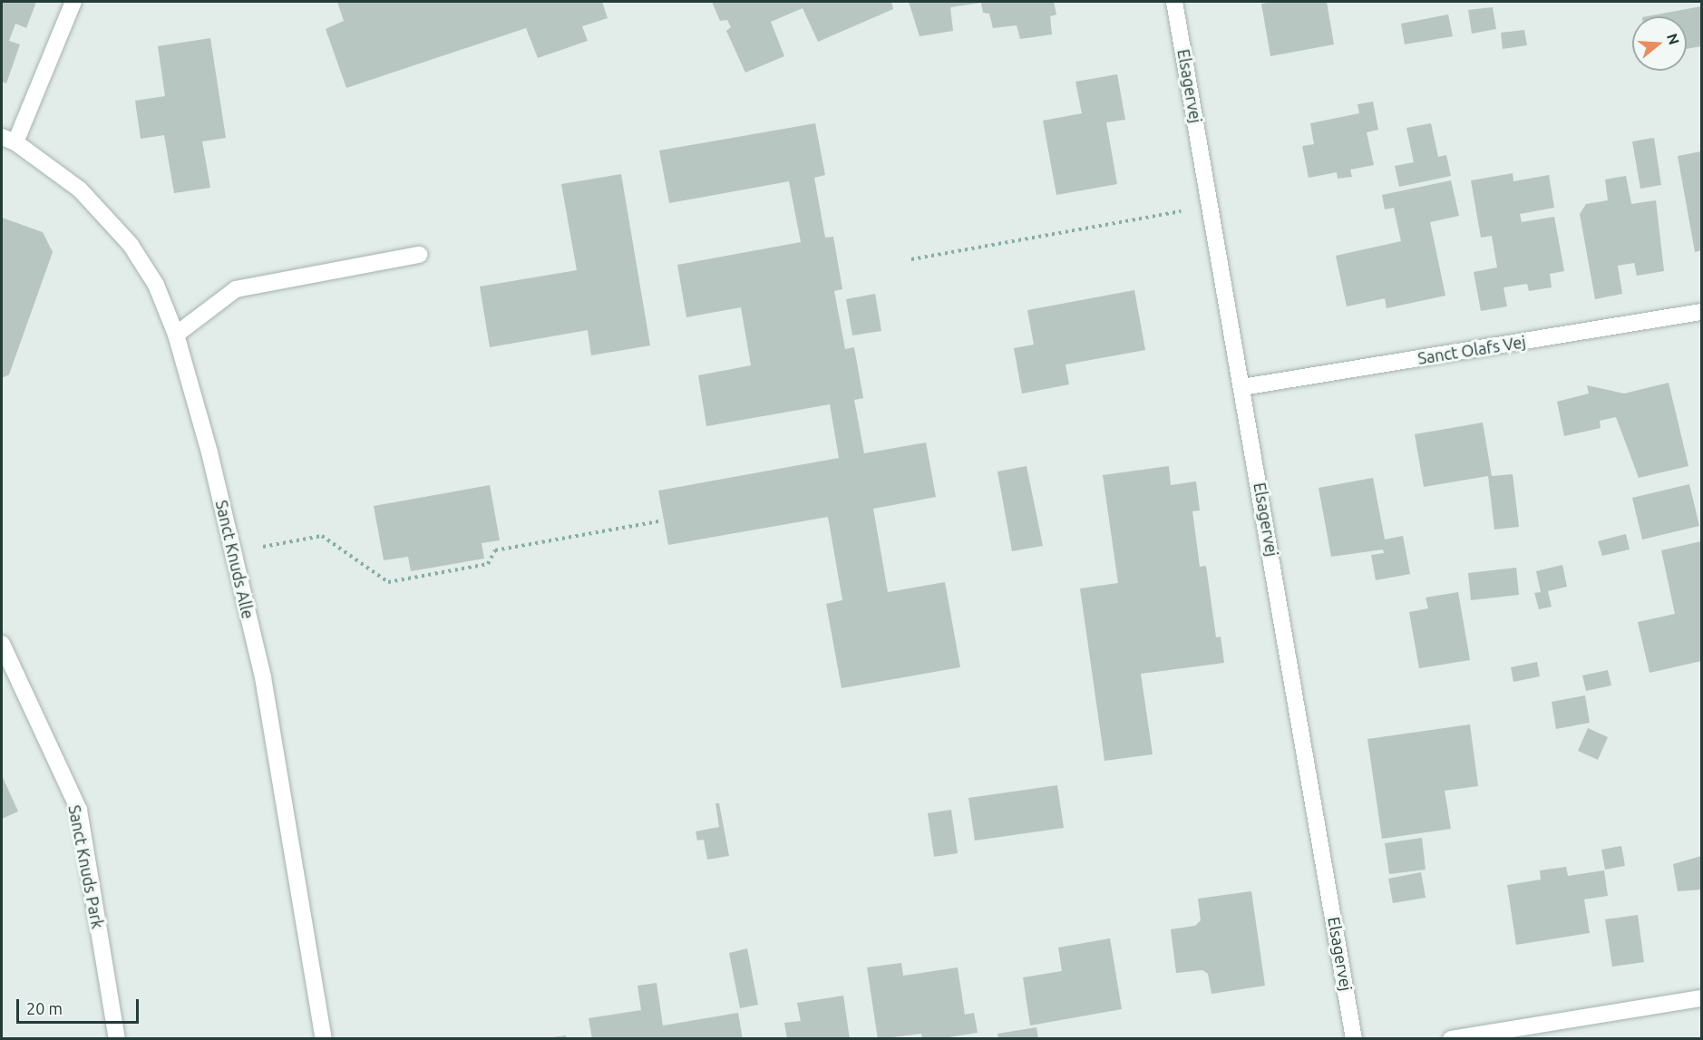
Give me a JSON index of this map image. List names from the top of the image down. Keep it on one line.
{"streets":{"street":["Elsagervej","Sanct Olafs Vej","Sanct Knuds Alle","Sanct Knuds Park"]},"crossings":[["Elsagervej","Sanct Olafs Vej"]],"scale_bar":"20 m","north":"right"}
